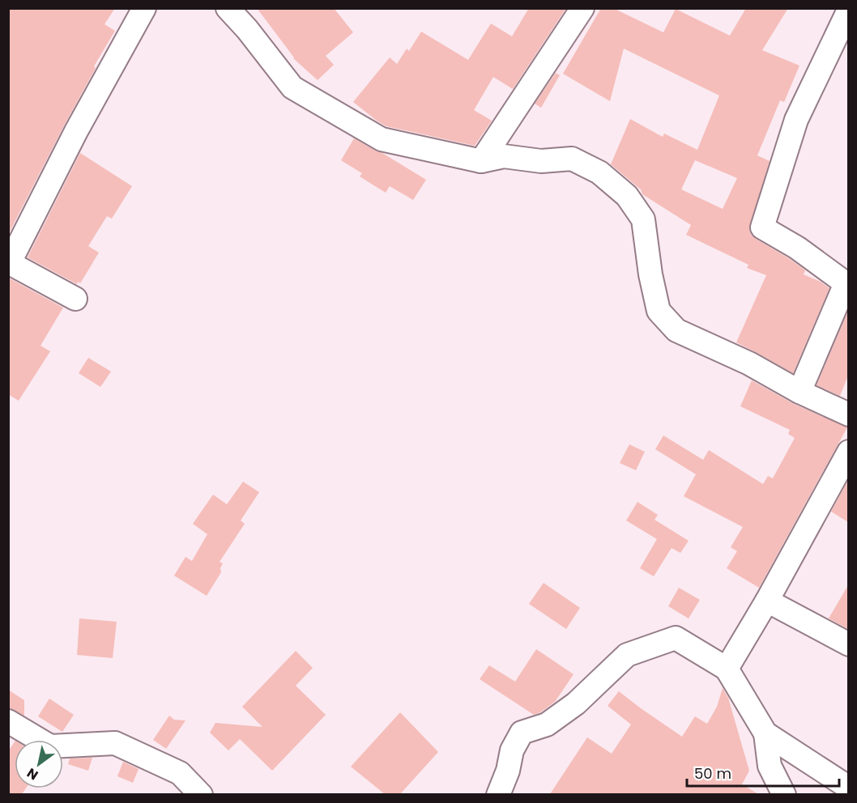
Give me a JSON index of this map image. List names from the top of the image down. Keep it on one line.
{"scale_bar":"50 m","north":"bottom left"}
